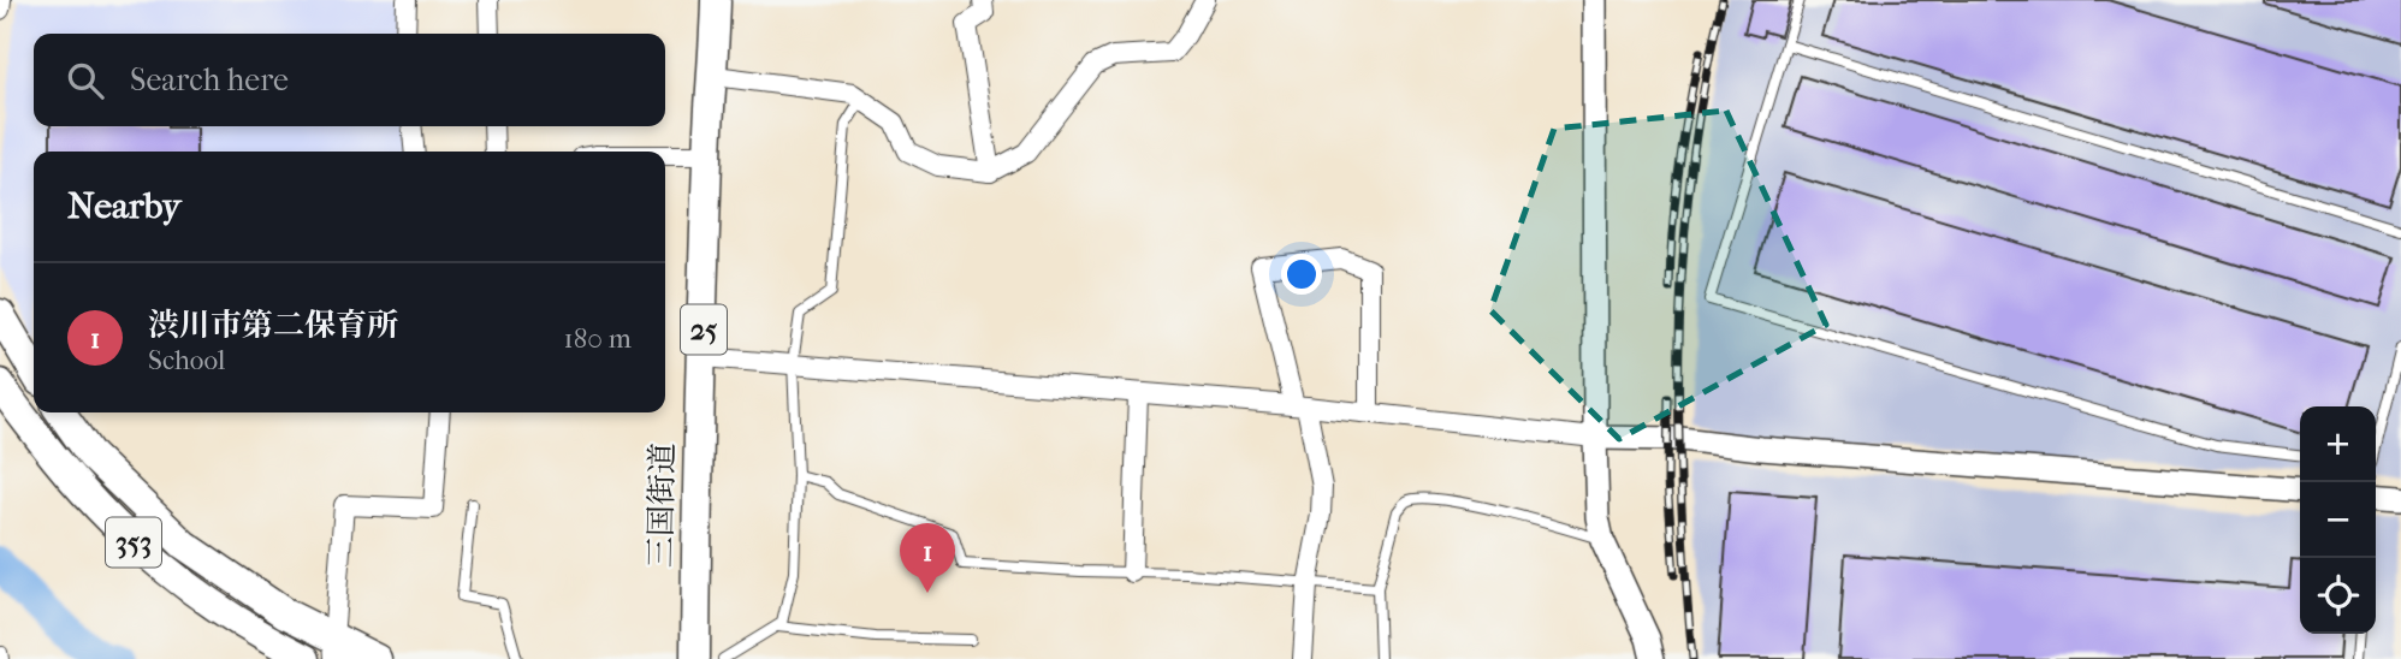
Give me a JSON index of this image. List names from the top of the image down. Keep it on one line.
{"streets":{"main road":["25","三国街道","353"]},"page":{"search":"Search here","heading":"Nearby","list":[{"mark":"1","name":"渋川市第二保育所","note":"School","value":"180 m"}],"map_buttons":["+","−"],"pins":"1"}}
